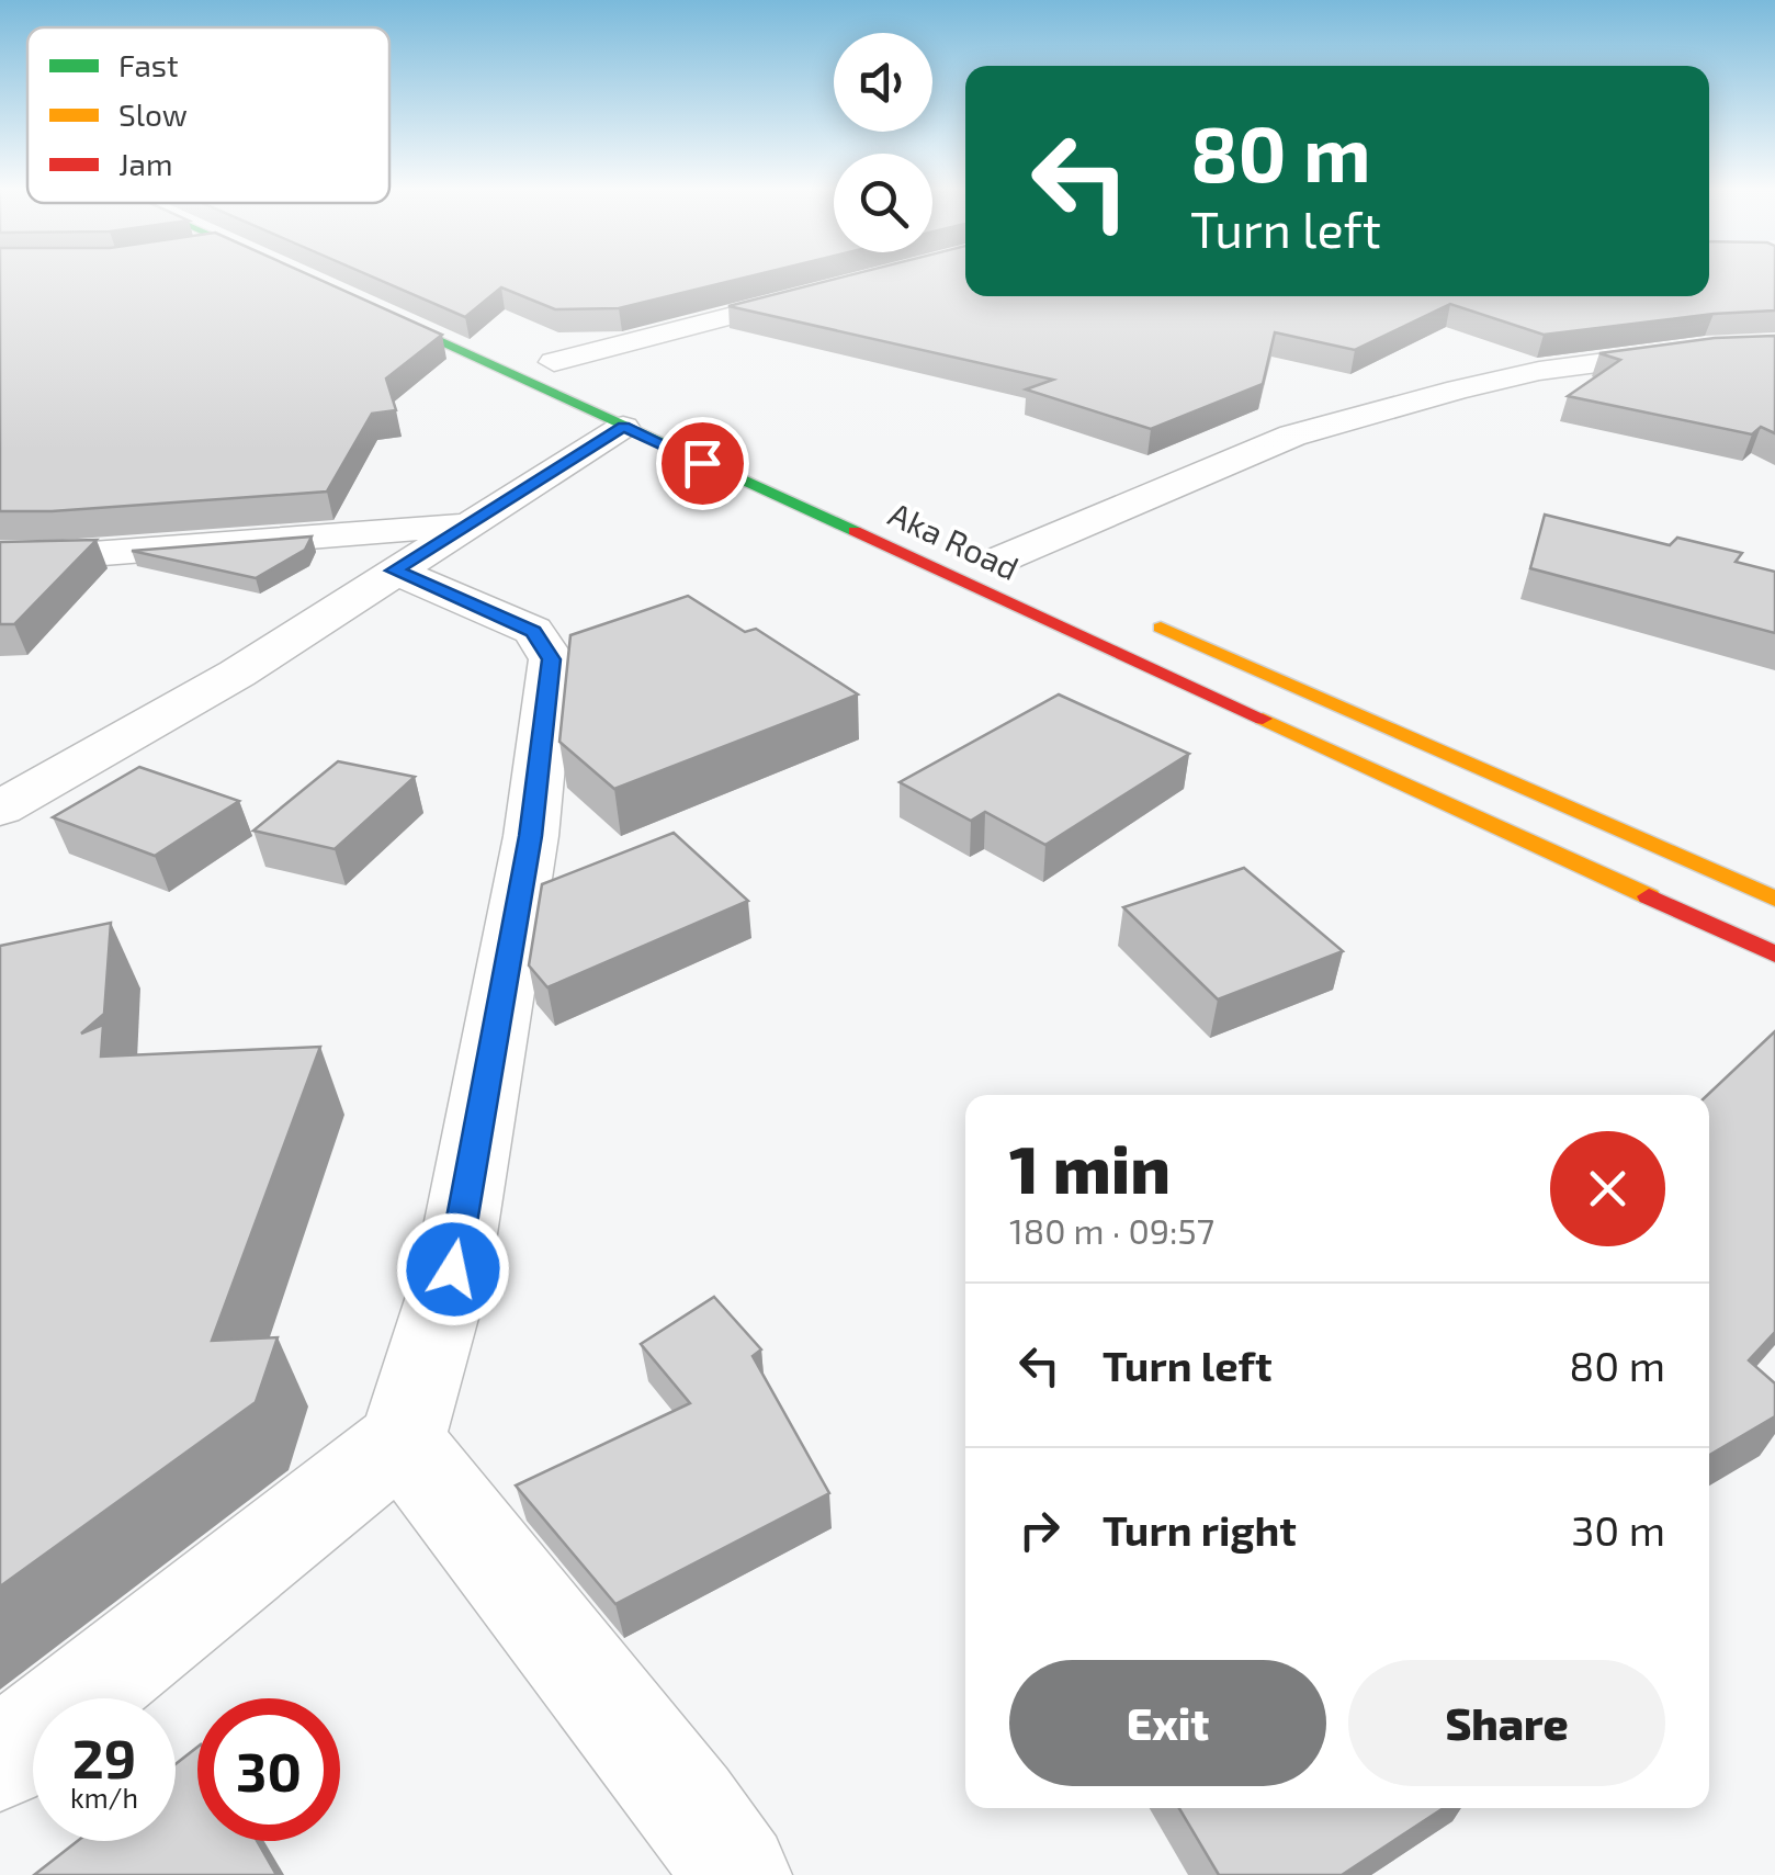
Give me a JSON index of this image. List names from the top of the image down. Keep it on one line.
{"streets":{"main road":["Aka Road"]},"legend":["Fast","Slow","Jam"],"page":{"turn":["80 m","Turn left"],"heading":["1 min","180 m · 09:57"],"list":[{"name":"Turn left","value":"80 m"},{"name":"Turn right","value":"30 m"}],"buttons":["Exit","Share"],"speed":"29 km/h","limit":"30"}}
